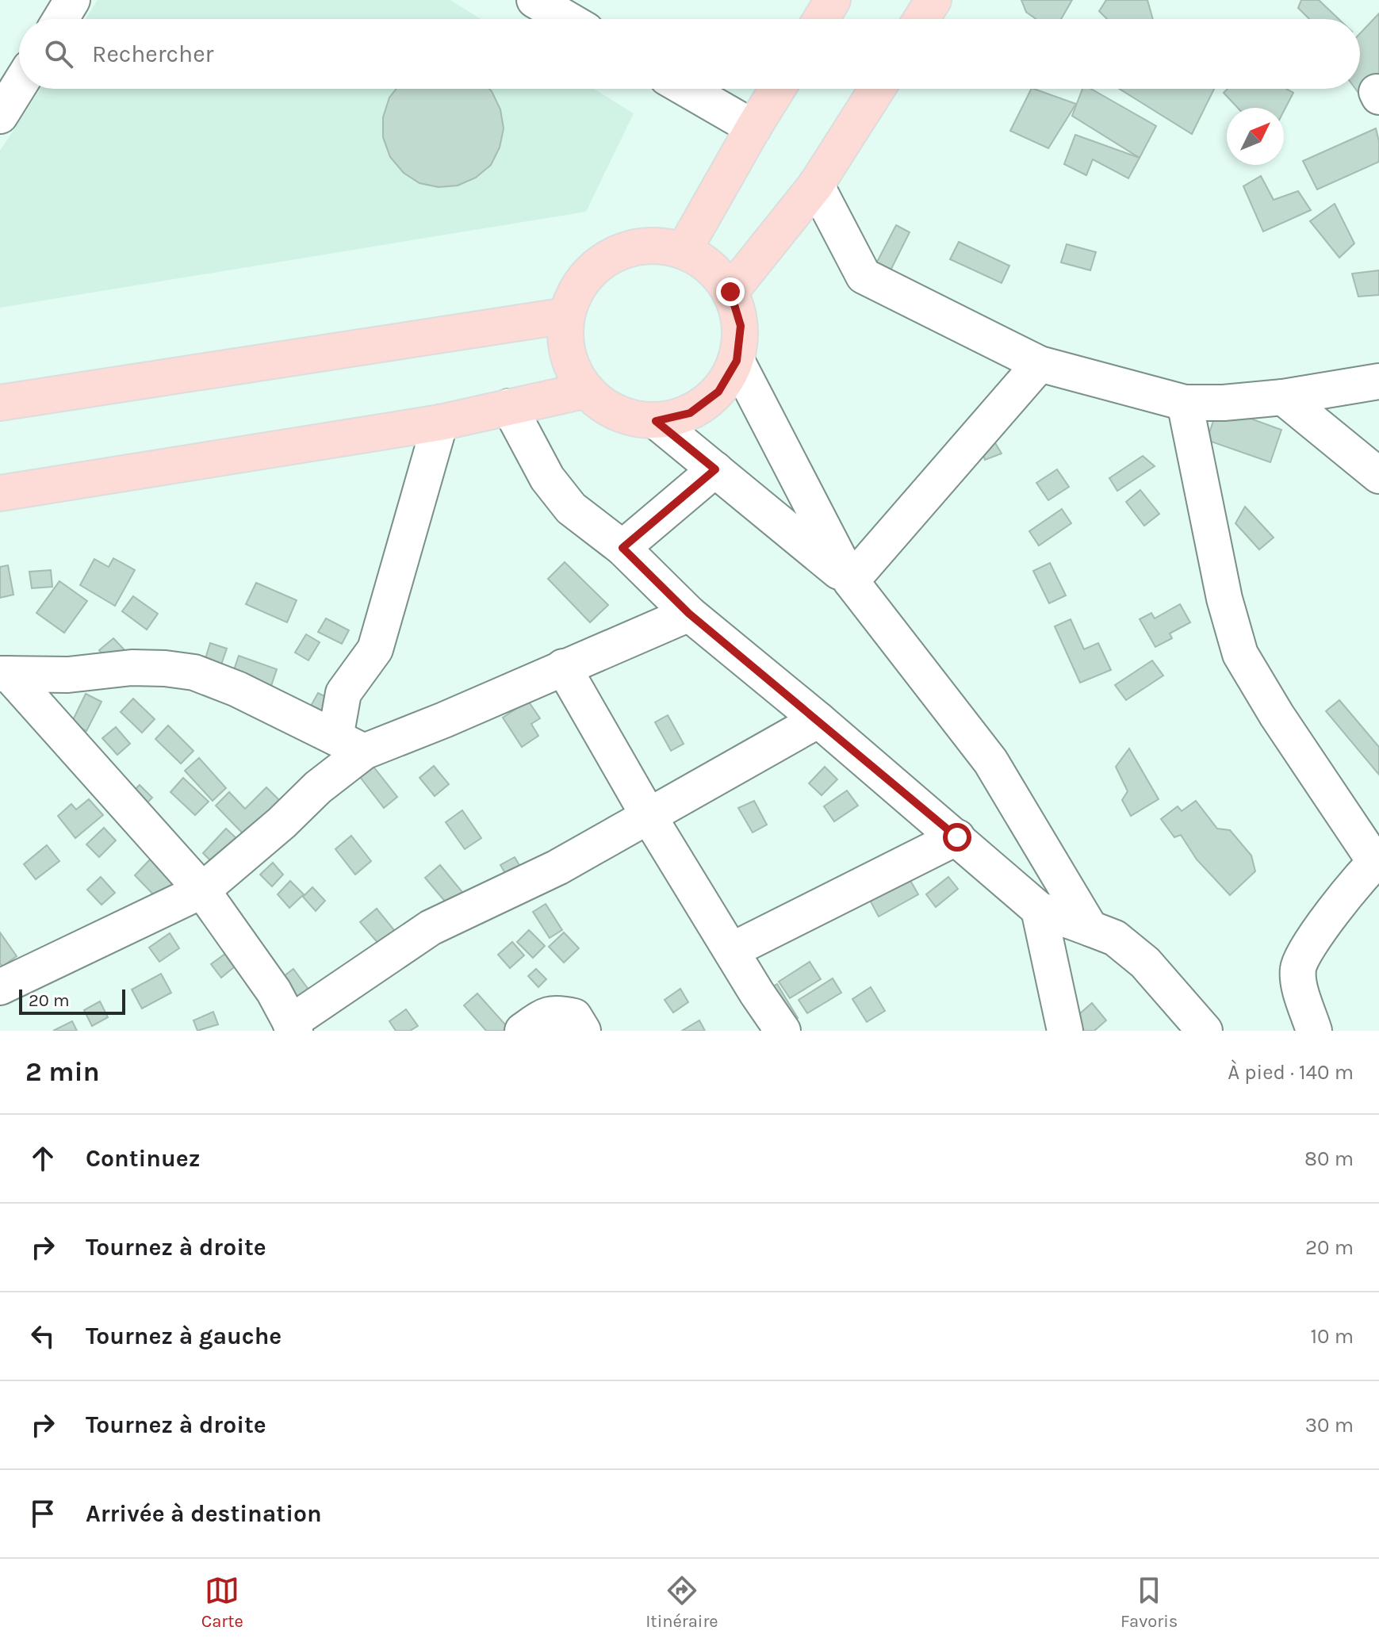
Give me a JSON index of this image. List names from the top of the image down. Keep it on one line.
{"scale_bar":"20 m","north":"top right","page":{"search":"Rechercher","scale":"20 m","heading":["2 min","À pied · 140 m"],"list":[["Continuez","80 m"],["Tournez à droite","20 m"],["Tournez à gauche","10 m"],["Tournez à droite","30 m"],"Arrivée à destination"],"nav":["Carte","Itinéraire","Favoris"]}}
